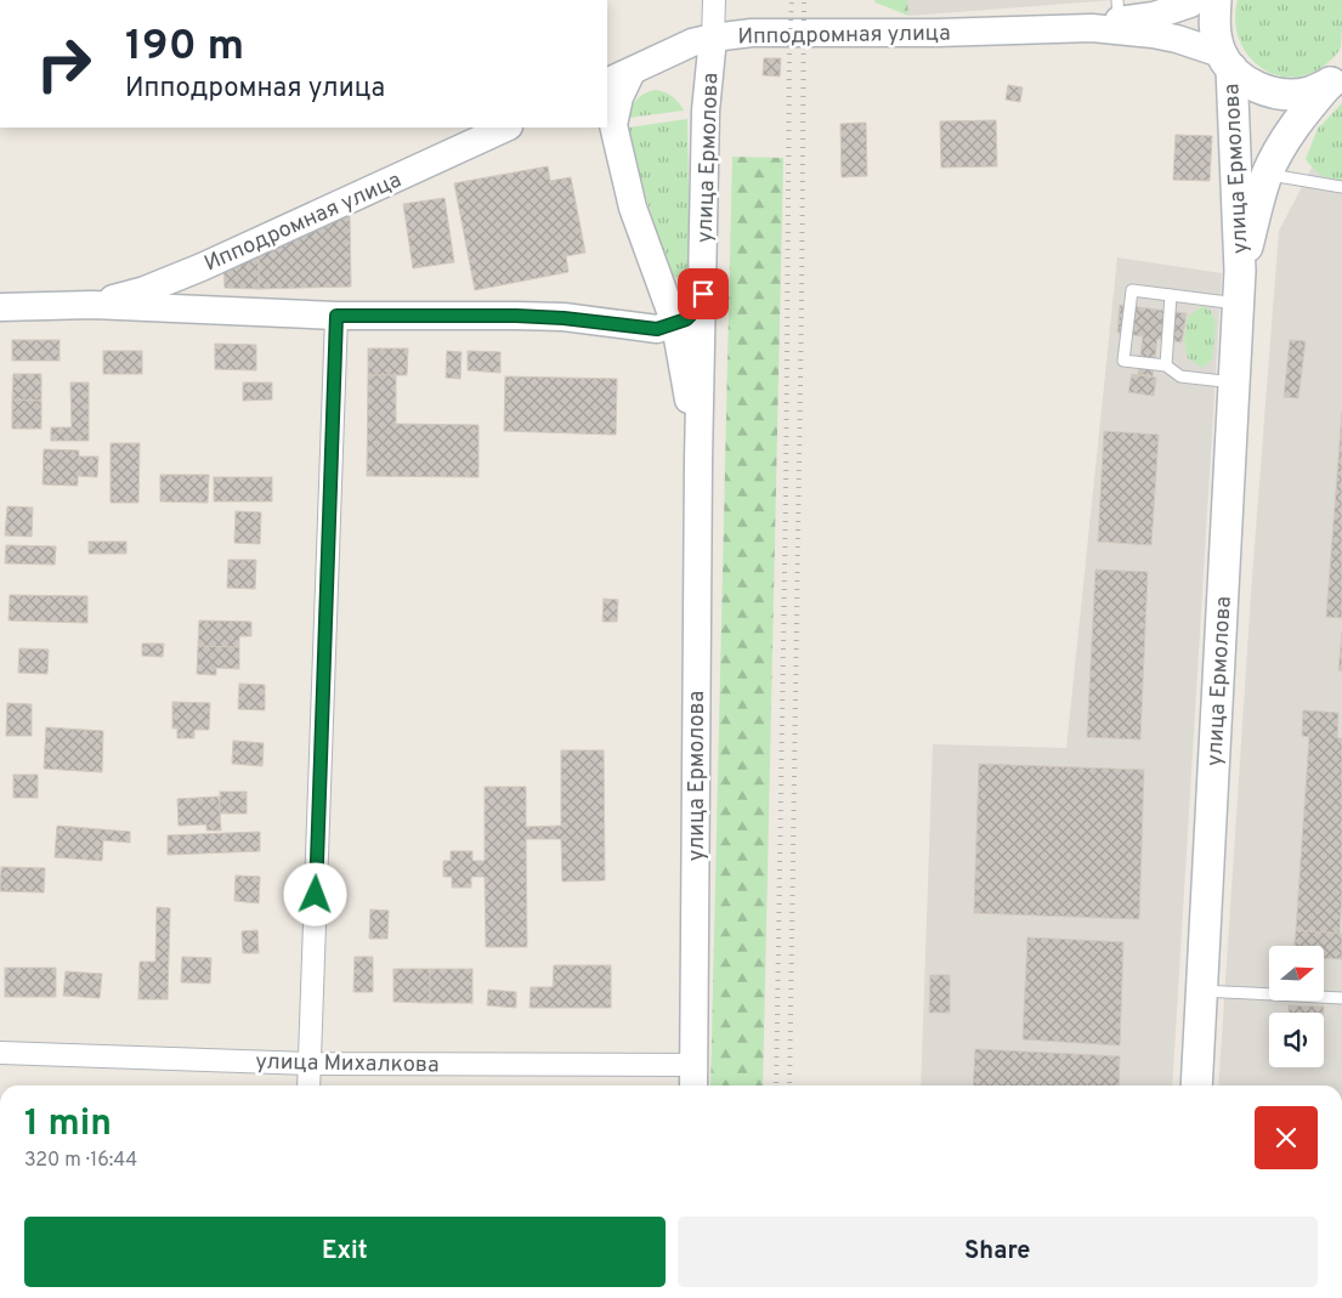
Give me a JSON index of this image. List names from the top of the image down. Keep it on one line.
{"streets":{"main road":["улица Ермолова"],"street":["Ипподромная улица","улица Михалкова"]},"crossings":[["Ипподромная улица","улица Ермолова"],["улица Ермолова","улица Михалкова"]],"north":"right","page":{"turn":["190 m","Ипподромная улица"],"heading":["1 min","320 m · 16:44"],"buttons":["Exit","Share"]}}
